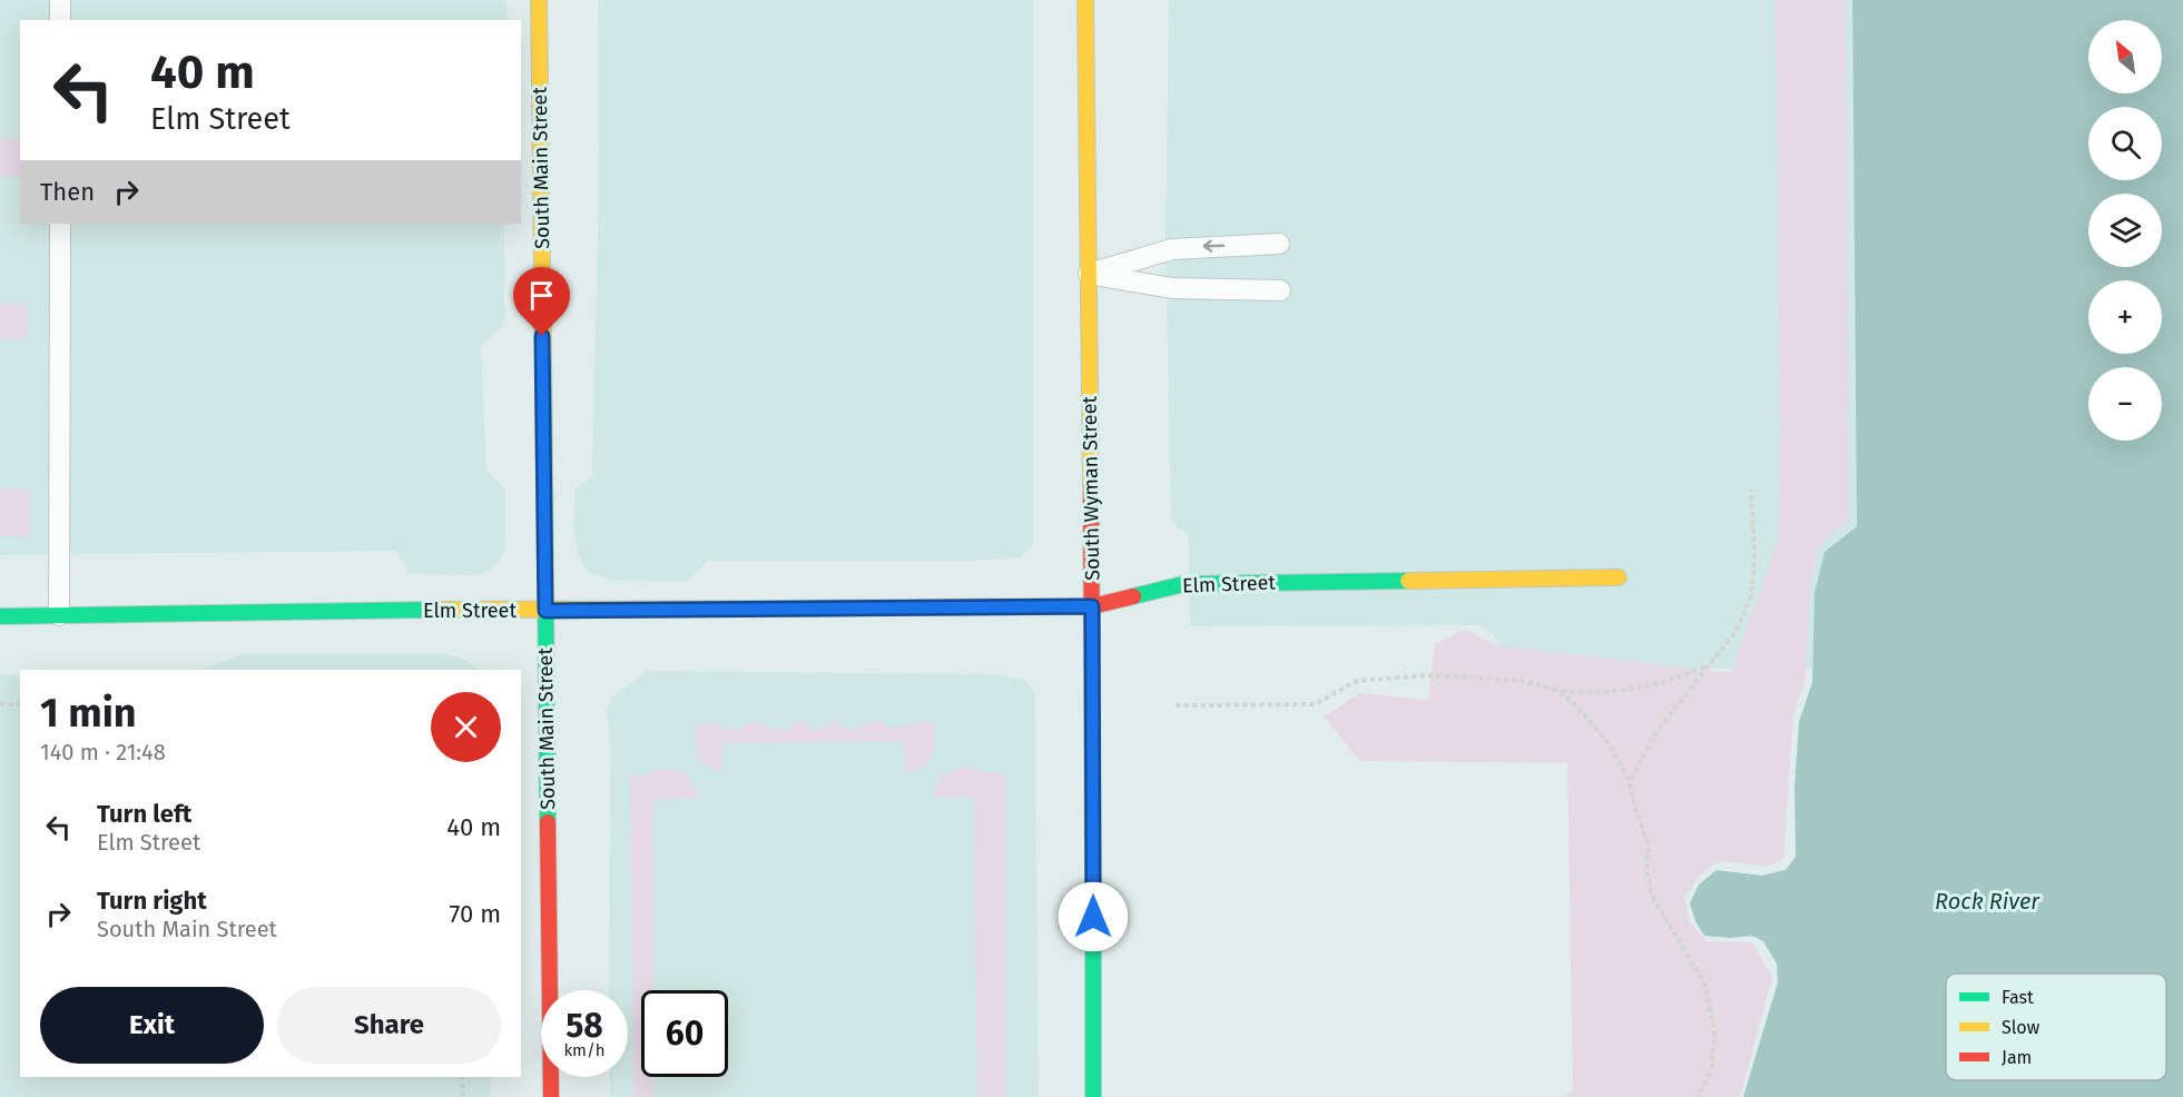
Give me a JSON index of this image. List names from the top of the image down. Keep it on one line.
{"streets":{"street":["South Main Street","South Wyman Street","Elm Street"]},"crossings":[["South Main Street","Elm Street"],["South Wyman Street","Elm Street"]],"water":["Rock River"],"legend":["Fast","Slow","Jam"],"north":"top left","page":{"map_buttons":["+","−"],"turn":["40 m","Elm Street"],"then":"Then","heading":["1 min","140 m · 21:48"],"list":[{"name":"Turn left","note":"Elm Street","value":"40 m"},{"name":"Turn right","note":"South Main Street","value":"70 m"}],"buttons":["Exit","Share"],"speed":"58 km/h","limit":"60"}}
